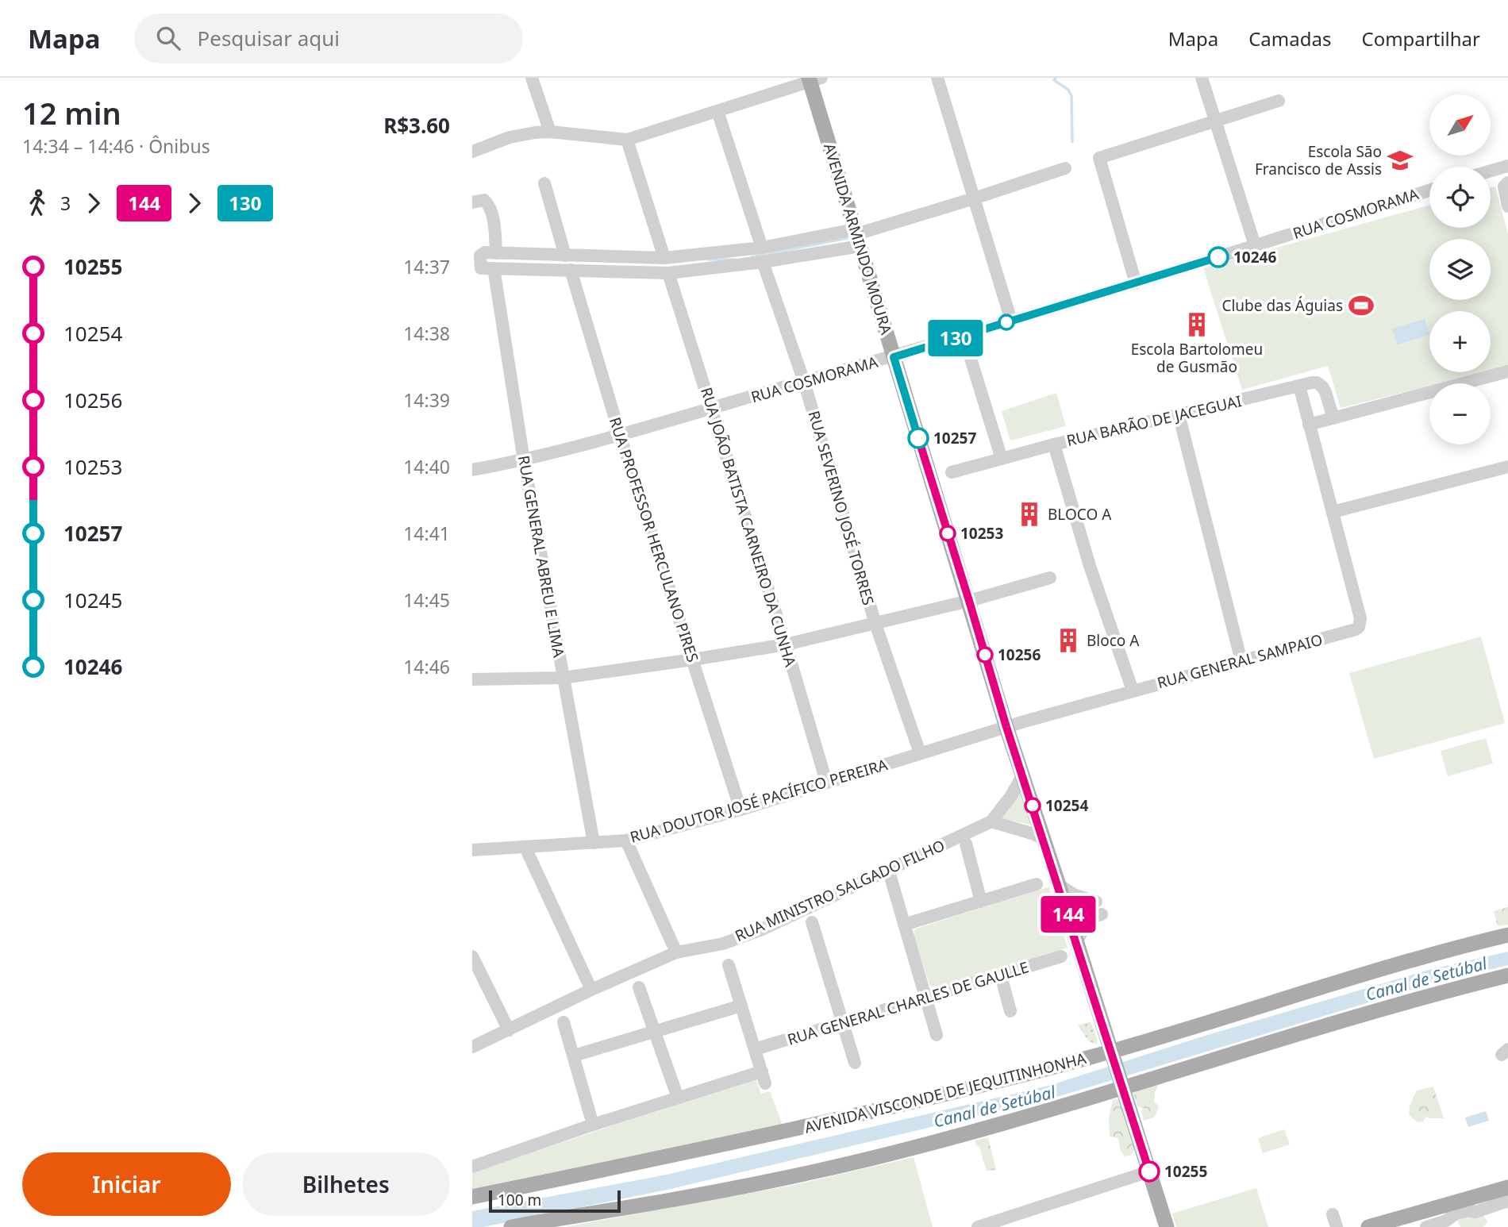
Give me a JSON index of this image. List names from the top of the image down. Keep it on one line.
{"streets":{"main road":["AVENIDA ARMINDO MOURA","AVENIDA VISCONDE DE JEQUITINHONHA"],"street":["RUA COSMORAMA","RUA BARÃO DE JACEGUAI","RUA SEVERINO JOSÉ TORRES","RUA JOÃO BATISTA CARNEIRO DA CUNHA","RUA PROFESSOR HERCULANO PIRES","RUA GENERAL ABREU E LIMA","RUA GENERAL SAMPAIO","RUA DOUTOR JOSÉ PACÍFICO PEREIRA","RUA MINISTRO SALGADO FILHO","RUA GENERAL CHARLES DE GAULLE"]},"crossings":[["RUA COSMORAMA","AVENIDA ARMINDO MOURA"],["RUA COSMORAMA","RUA SEVERINO JOSÉ TORRES"],["RUA COSMORAMA","RUA JOÃO BATISTA CARNEIRO DA CUNHA"],["RUA COSMORAMA","RUA PROFESSOR HERCULANO PIRES"],["RUA COSMORAMA","RUA GENERAL ABREU E LIMA"],["AVENIDA ARMINDO MOURA","RUA GENERAL SAMPAIO"],["AVENIDA ARMINDO MOURA","RUA DOUTOR JOSÉ PACÍFICO PEREIRA"],["AVENIDA ARMINDO MOURA","RUA MINISTRO SALGADO FILHO"],["AVENIDA ARMINDO MOURA","AVENIDA VISCONDE DE JEQUITINHONHA"],["RUA BARÃO DE JACEGUAI","RUA GENERAL SAMPAIO"],["RUA SEVERINO JOSÉ TORRES","RUA DOUTOR JOSÉ PACÍFICO PEREIRA"],["RUA JOÃO BATISTA CARNEIRO DA CUNHA","RUA DOUTOR JOSÉ PACÍFICO PEREIRA"],["RUA PROFESSOR HERCULANO PIRES","RUA DOUTOR JOSÉ PACÍFICO PEREIRA"],["RUA GENERAL ABREU E LIMA","RUA DOUTOR JOSÉ PACÍFICO PEREIRA"],["RUA GENERAL SAMPAIO","RUA DOUTOR JOSÉ PACÍFICO PEREIRA"]],"water":["Canal de Setúbal"],"places":{"school or university":["Escola São Francisco de Assis"],"other":["10246","10257","10253","10256","10254","10255"],"sports":["Clube das Águias"],"building":["Escola Bartolomeu de Gusmão","BLOCO A","Bloco A"]},"lines":["bus line 130","bus line 144"],"scale_bar":"100 m","north":"top right","page":{"header":"Mapa","search":"Pesquisar aqui","nav":["Mapa","Camadas","Compartilhar"],"heading":["12 min","14:34 – 14:46 · Ônibus","R$3.60"],"on_map":["144","130"],"map_buttons":["+","−"],"legs":["3","144","130"],"list":[{"name":"10255","value":"14:37"},{"name":"10254","value":"14:38"},{"name":"10256","value":"14:39"},{"name":"10253","value":"14:40"},{"name":"10257","value":"14:41"},{"name":"10245","value":"14:45"},{"name":"10246","value":"14:46"}],"buttons":["Iniciar","Bilhetes"],"scale":"100 m"}}
